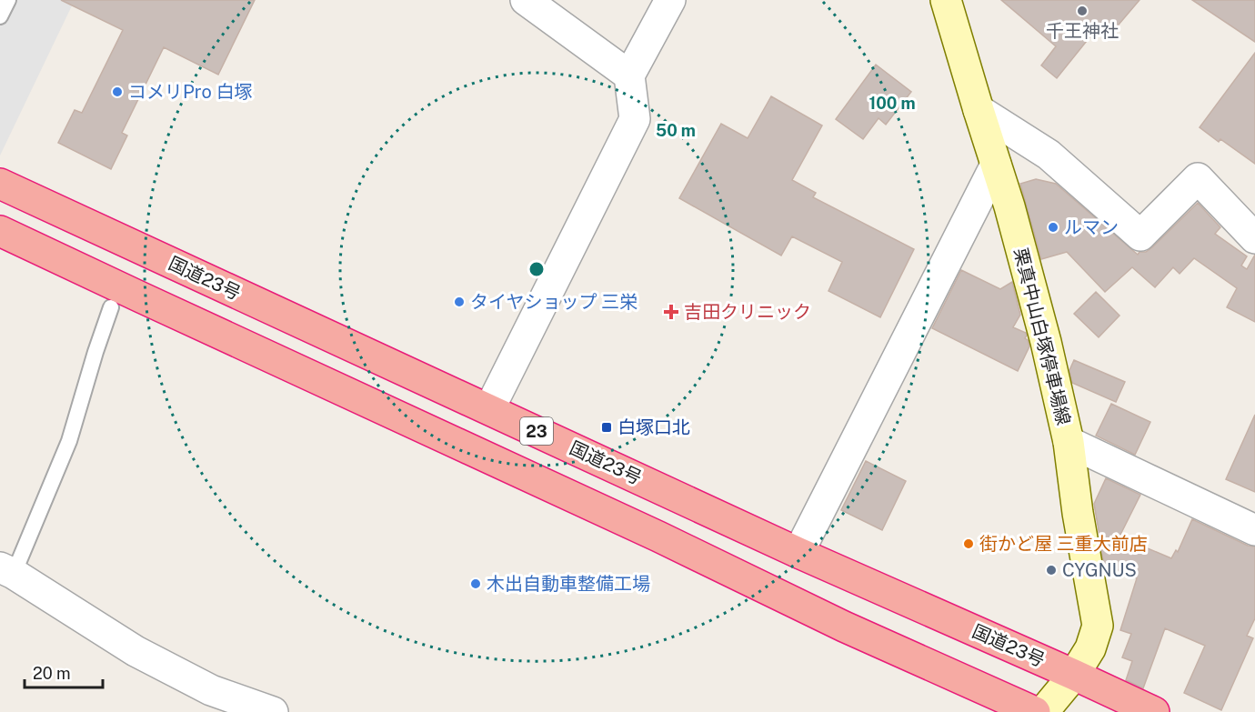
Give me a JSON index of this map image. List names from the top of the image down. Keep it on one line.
{"streets":{"highway":["国道23号","23"],"main road":["栗真中山白塚停車場線"]},"crossings":[["国道23号","栗真中山白塚停車場線"]],"places":{"other":["千王神社","コメリPro 白塚","ルマン","タイヤショップ 三栄","街かど屋 三重大前店","CYGNUS","木出自動車整備工場"],"health":["吉田クリニック"],"transit":["白塚口北"]},"scale_bar":"20 m","rings":["100 m","50 m"]}
